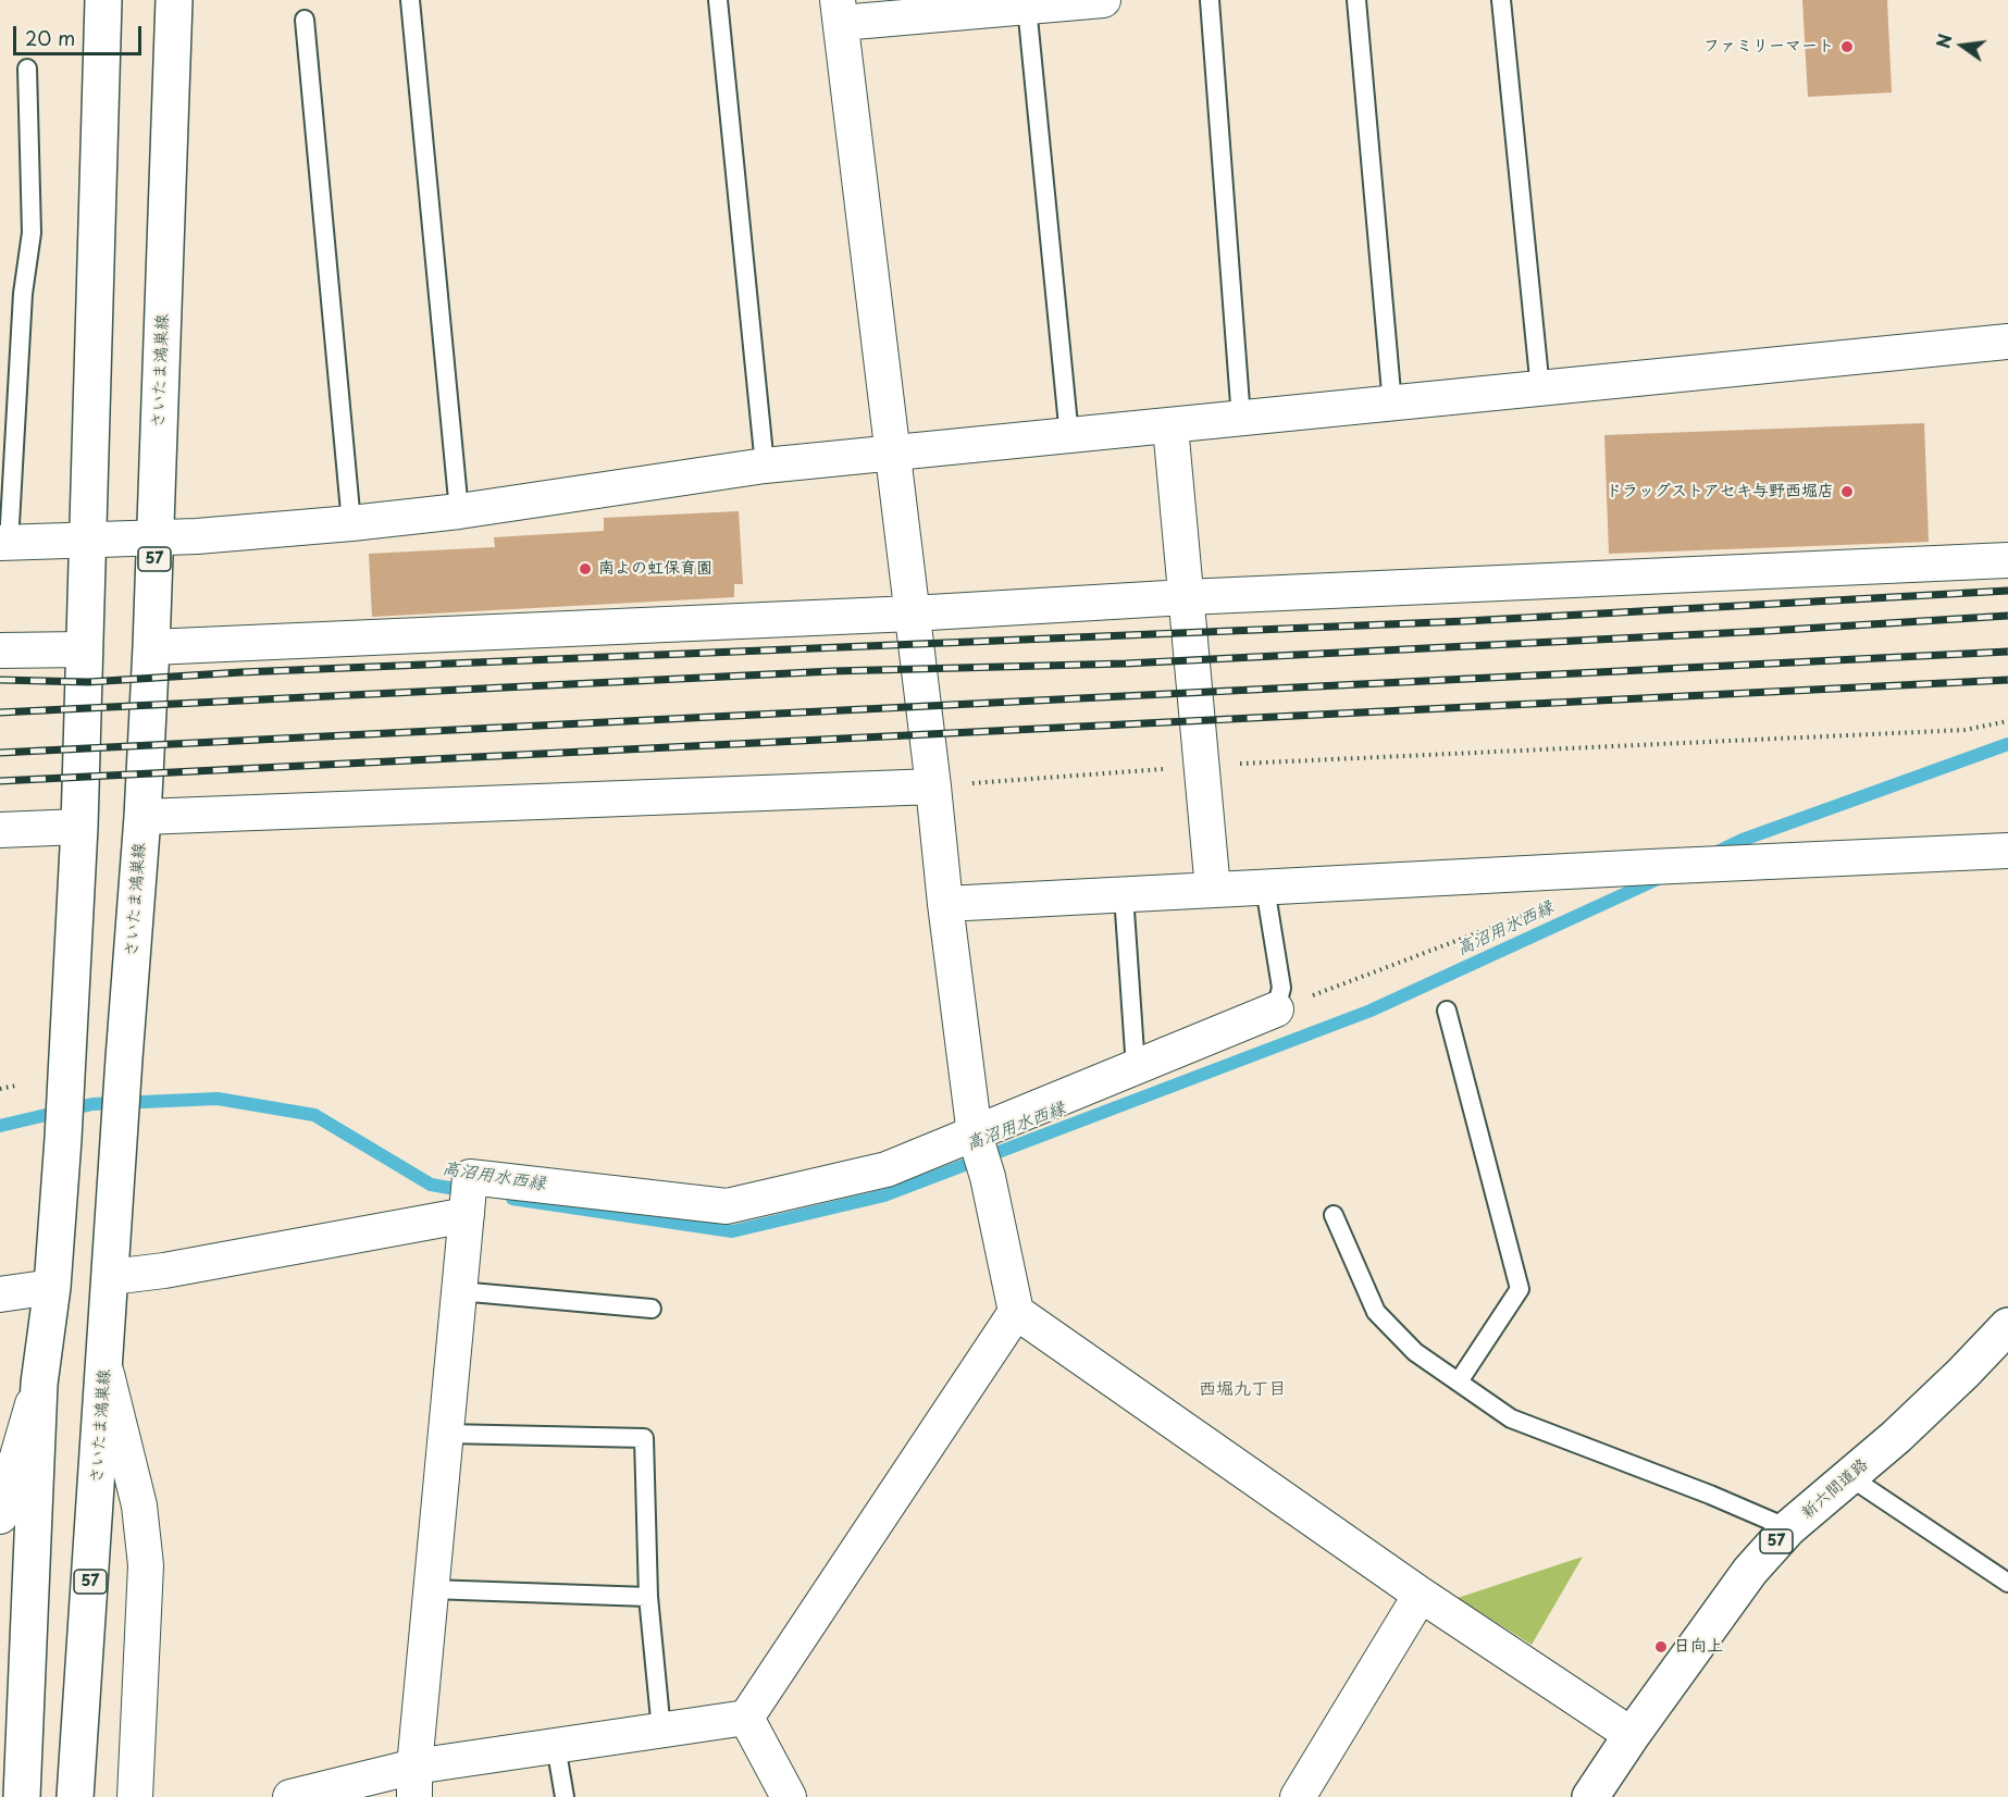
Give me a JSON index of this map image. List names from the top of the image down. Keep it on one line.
{"streets":{"main road":["さいたま鴻巣線","57","新六間道路"]},"districts":["西堀九丁目"],"water":["高沼用水西縁"],"places":["ファミリーマート","ドラッグストアセキ与野西堀店","南よの虹保育園","日向上"],"scale_bar":"20 m","north":"left"}
